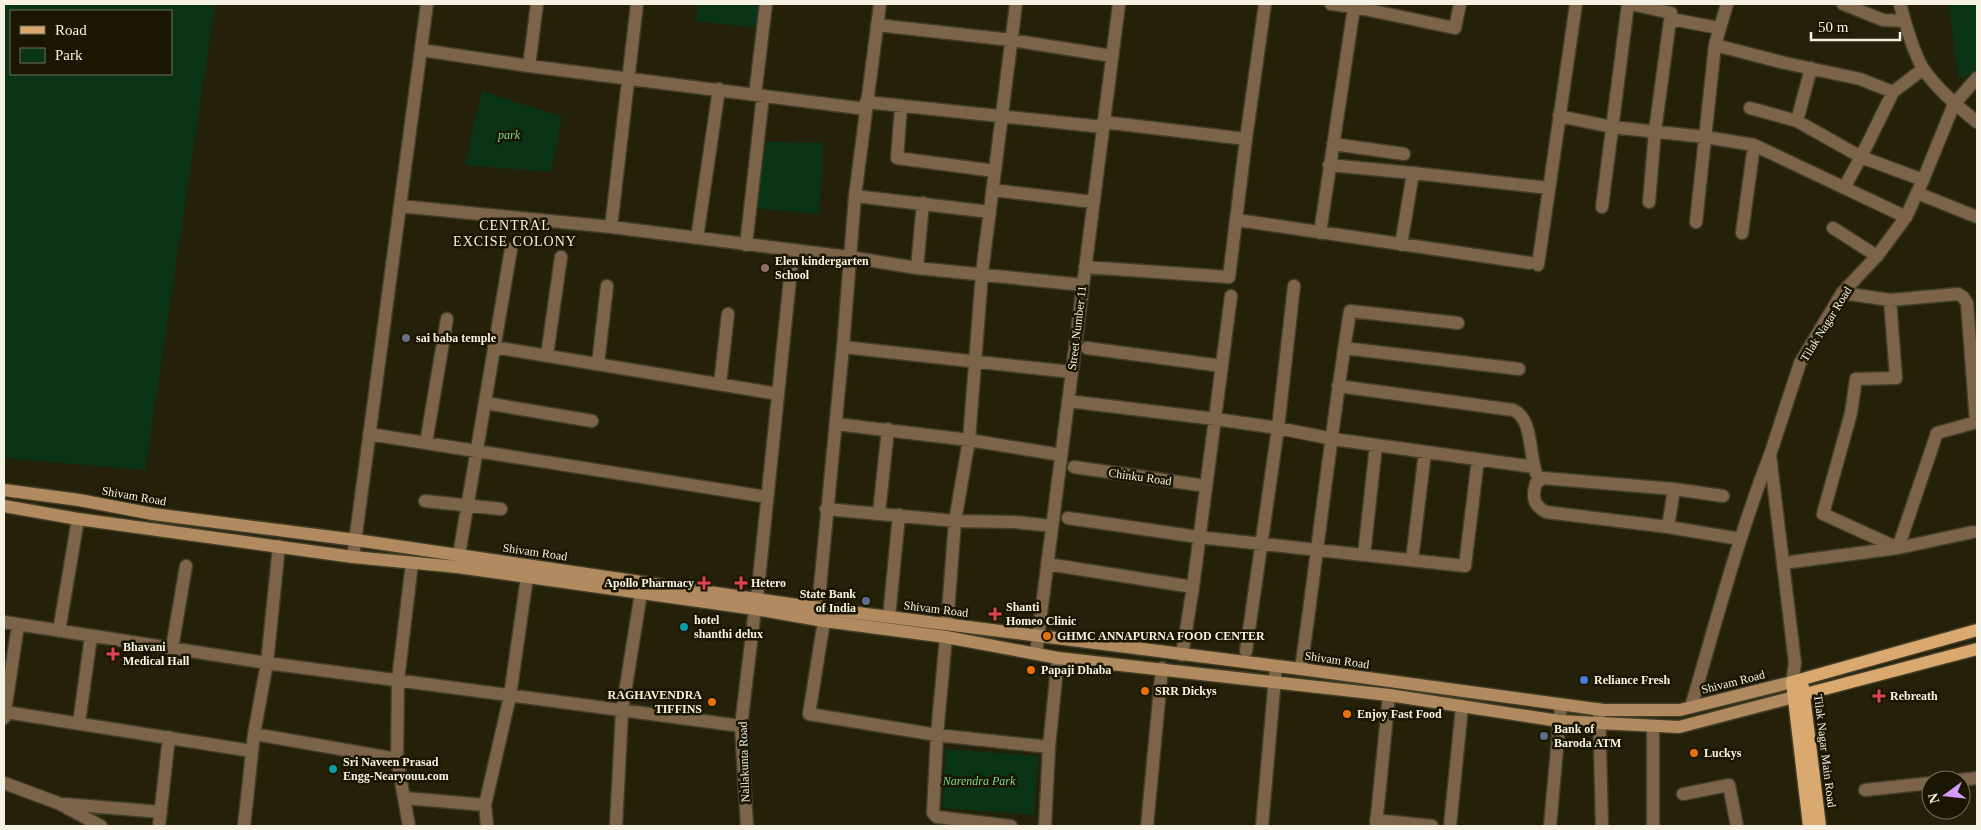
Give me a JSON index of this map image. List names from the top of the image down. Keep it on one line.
{"streets":{"main road":["Shivam Road","Tilak Nagar Main Road"],"street":["Tilak Nagar Road","Street Number 11","Chinku Road","Nallakunta Road"]},"crossings":[["Tilak Nagar Road","Shivam Road"],["Tilak Nagar Road","Tilak Nagar Main Road"],["Street Number 11","Shivam Road"],["Shivam Road","Tilak Nagar Main Road"],["Shivam Road","Nallakunta Road"]],"districts":["CENTRAL EXCISE COLONY"],"parks":["park","Narendra Park"],"places":{"other":["Elen kindergarten School","sai baba temple","State Bank of India","hotel shanthi delux","GHMC ANNAPURNA FOOD CENTER","Papaji Dhaba","Reliance Fresh","SRR Dickys","RAGHAVENDRA TIFFINS","Enjoy Fast Food","Bank of Baroda ATM","Luckys","Sri Naveen Prasad Engg-Nearyouu.com"],"health":["Apollo Pharmacy","Hetero","Shanti Homeo Clinic","Bhavani Medical Hall","Rebreath"]},"legend":["Road","Park"],"scale_bar":"50 m","north":"left"}
